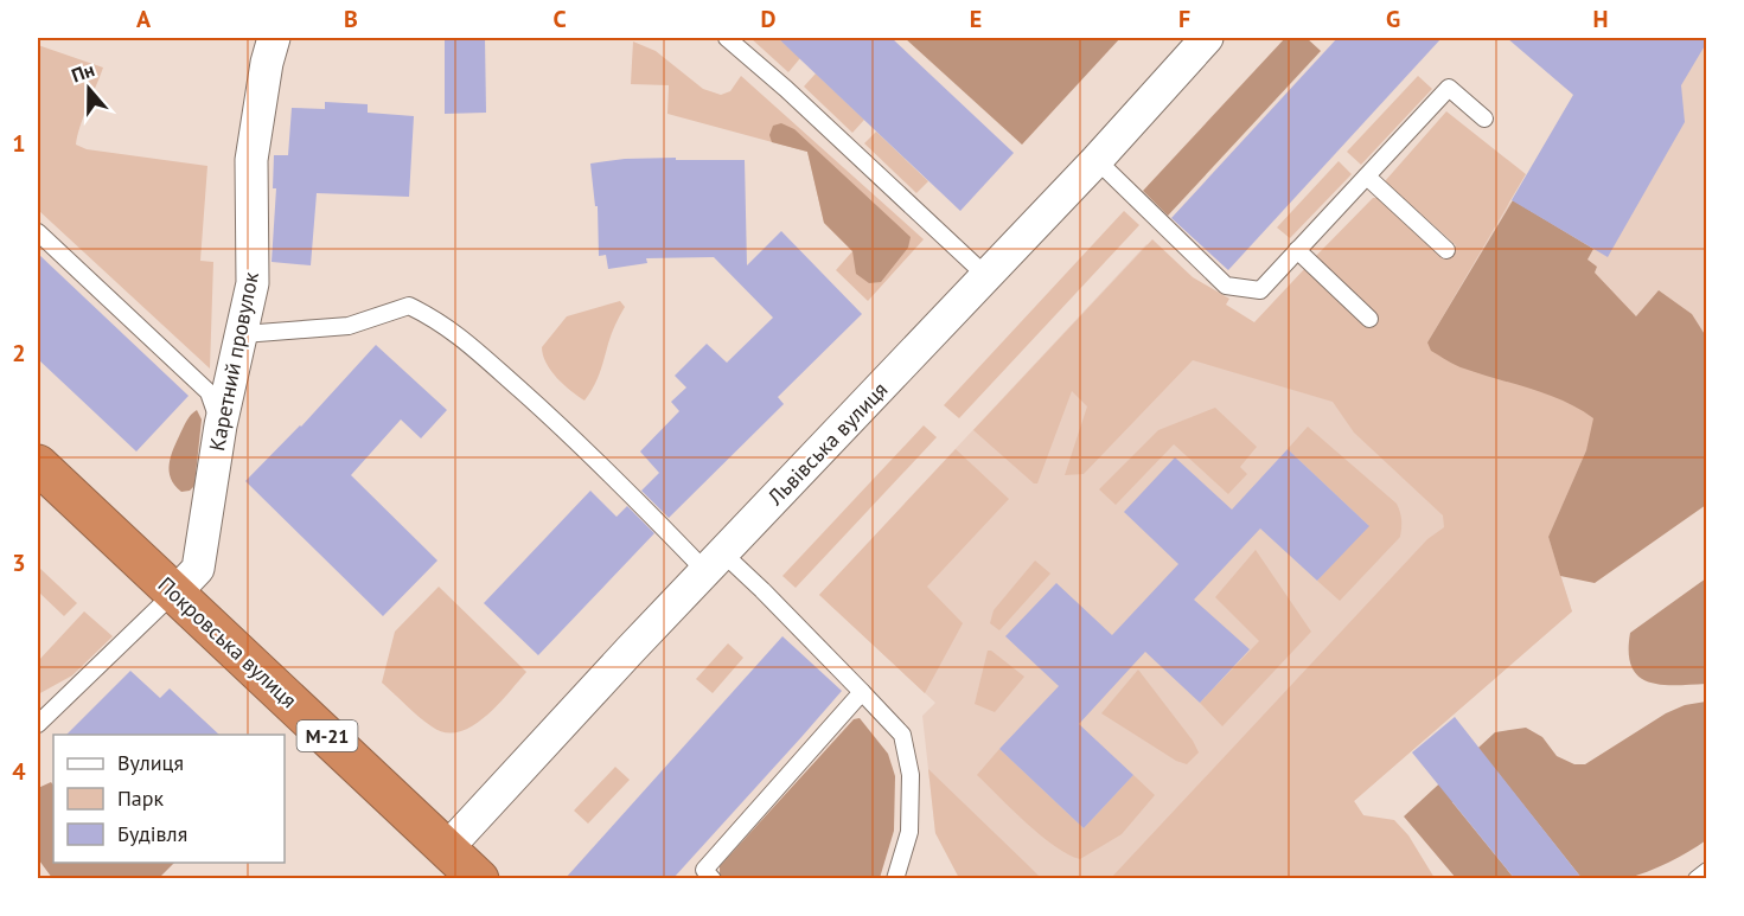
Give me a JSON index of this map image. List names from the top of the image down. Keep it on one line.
{"streets":{"highway":["Покровська вулиця","М-21"],"street":["Каретний провулок","Львівська вулиця"]},"crossings":[["Каретний провулок","Покровська вулиця"],["Львівська вулиця","Покровська вулиця"]],"legend":["Вулиця","Парк","Будівля"],"north":"top","grid":{"columns":["A","B","C","D","E","F","G","H"],"rows":["1","2","3","4"]}}
